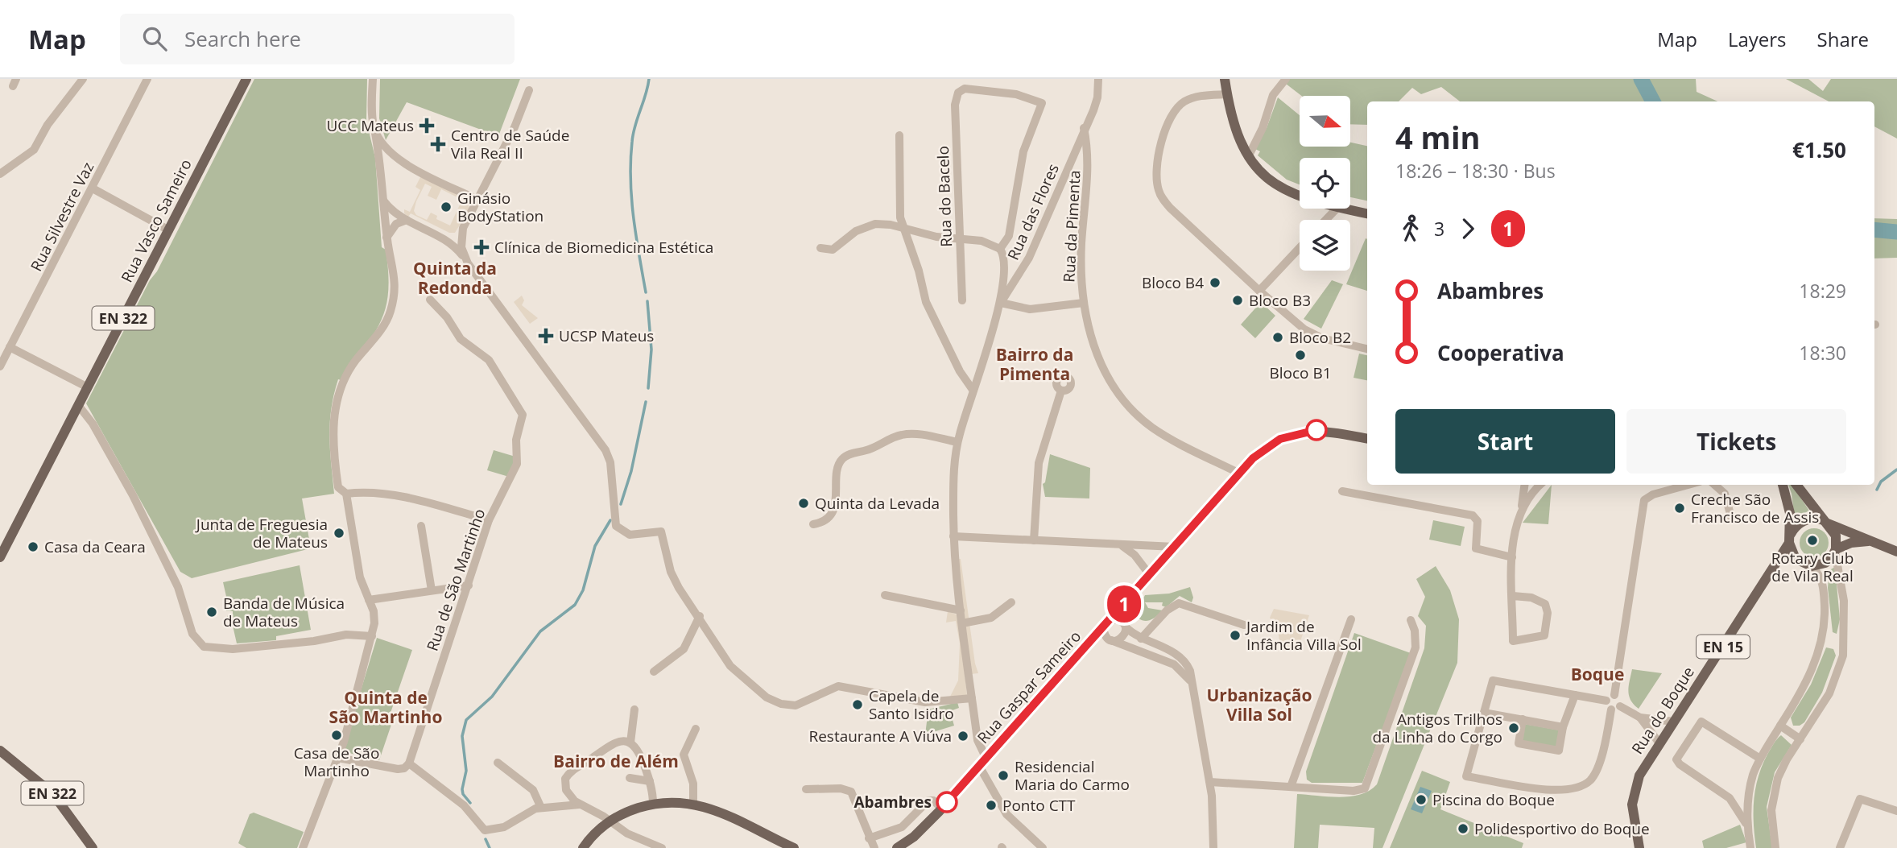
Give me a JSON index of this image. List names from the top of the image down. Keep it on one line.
{"streets":{"main road":["Rua Vasco Sameiro","EN 322","EN 15","Rua Gaspar Sameiro","Rua do Boque"],"street":["Rua do Bacelo","Rua das Flores","Rua Silvestre Vaz","Rua da Pimenta","Rua de São Martinho"]},"crossings":[["Rua das Flores","Rua da Pimenta"],["Rua da Pimenta","Rua Gaspar Sameiro"],["EN 15","Rua do Boque"]],"districts":["Quinta da Redonda","Bairro da Pimenta","Boque","Urbanização Villa Sol","Quinta de São Martinho","Bairro de Além"],"places":{"health":["UCC Mateus","Centro de Saúde Vila Real II","Clínica de Biomedicina Estética","UCSP Mateus"],"other":["Ginásio BodyStation","Bloco B4","Bloco B3","Bloco B2","Bloco B1","Quinta da Levada","Creche São Francisco de Assis","Junta de Freguesia de Mateus","Rotary Club de Vila Real","Casa da Ceara","Banda de Música de Mateus","Jardim de Infância Villa Sol","Capela de Santo Isidro","Antigos Trilhos da Linha do Corgo","Casa de São Martinho","Restaurante A Viúva","Residencial Maria do Carmo","Piscina do Boque","Abambres","Ponto CTT","Polidesportivo do Boque"]},"lines":["bus line 1"],"north":"right","page":{"header":"Map","search":"Search here","nav":["Map","Layers","Share"],"on_map":"1","heading":["4 min","18:26 – 18:30 · Bus","€1.50"],"legs":["3","1"],"list":[{"name":"Abambres","value":"18:29"},{"name":"Cooperativa","value":"18:30"}],"buttons":["Start","Tickets"]}}
